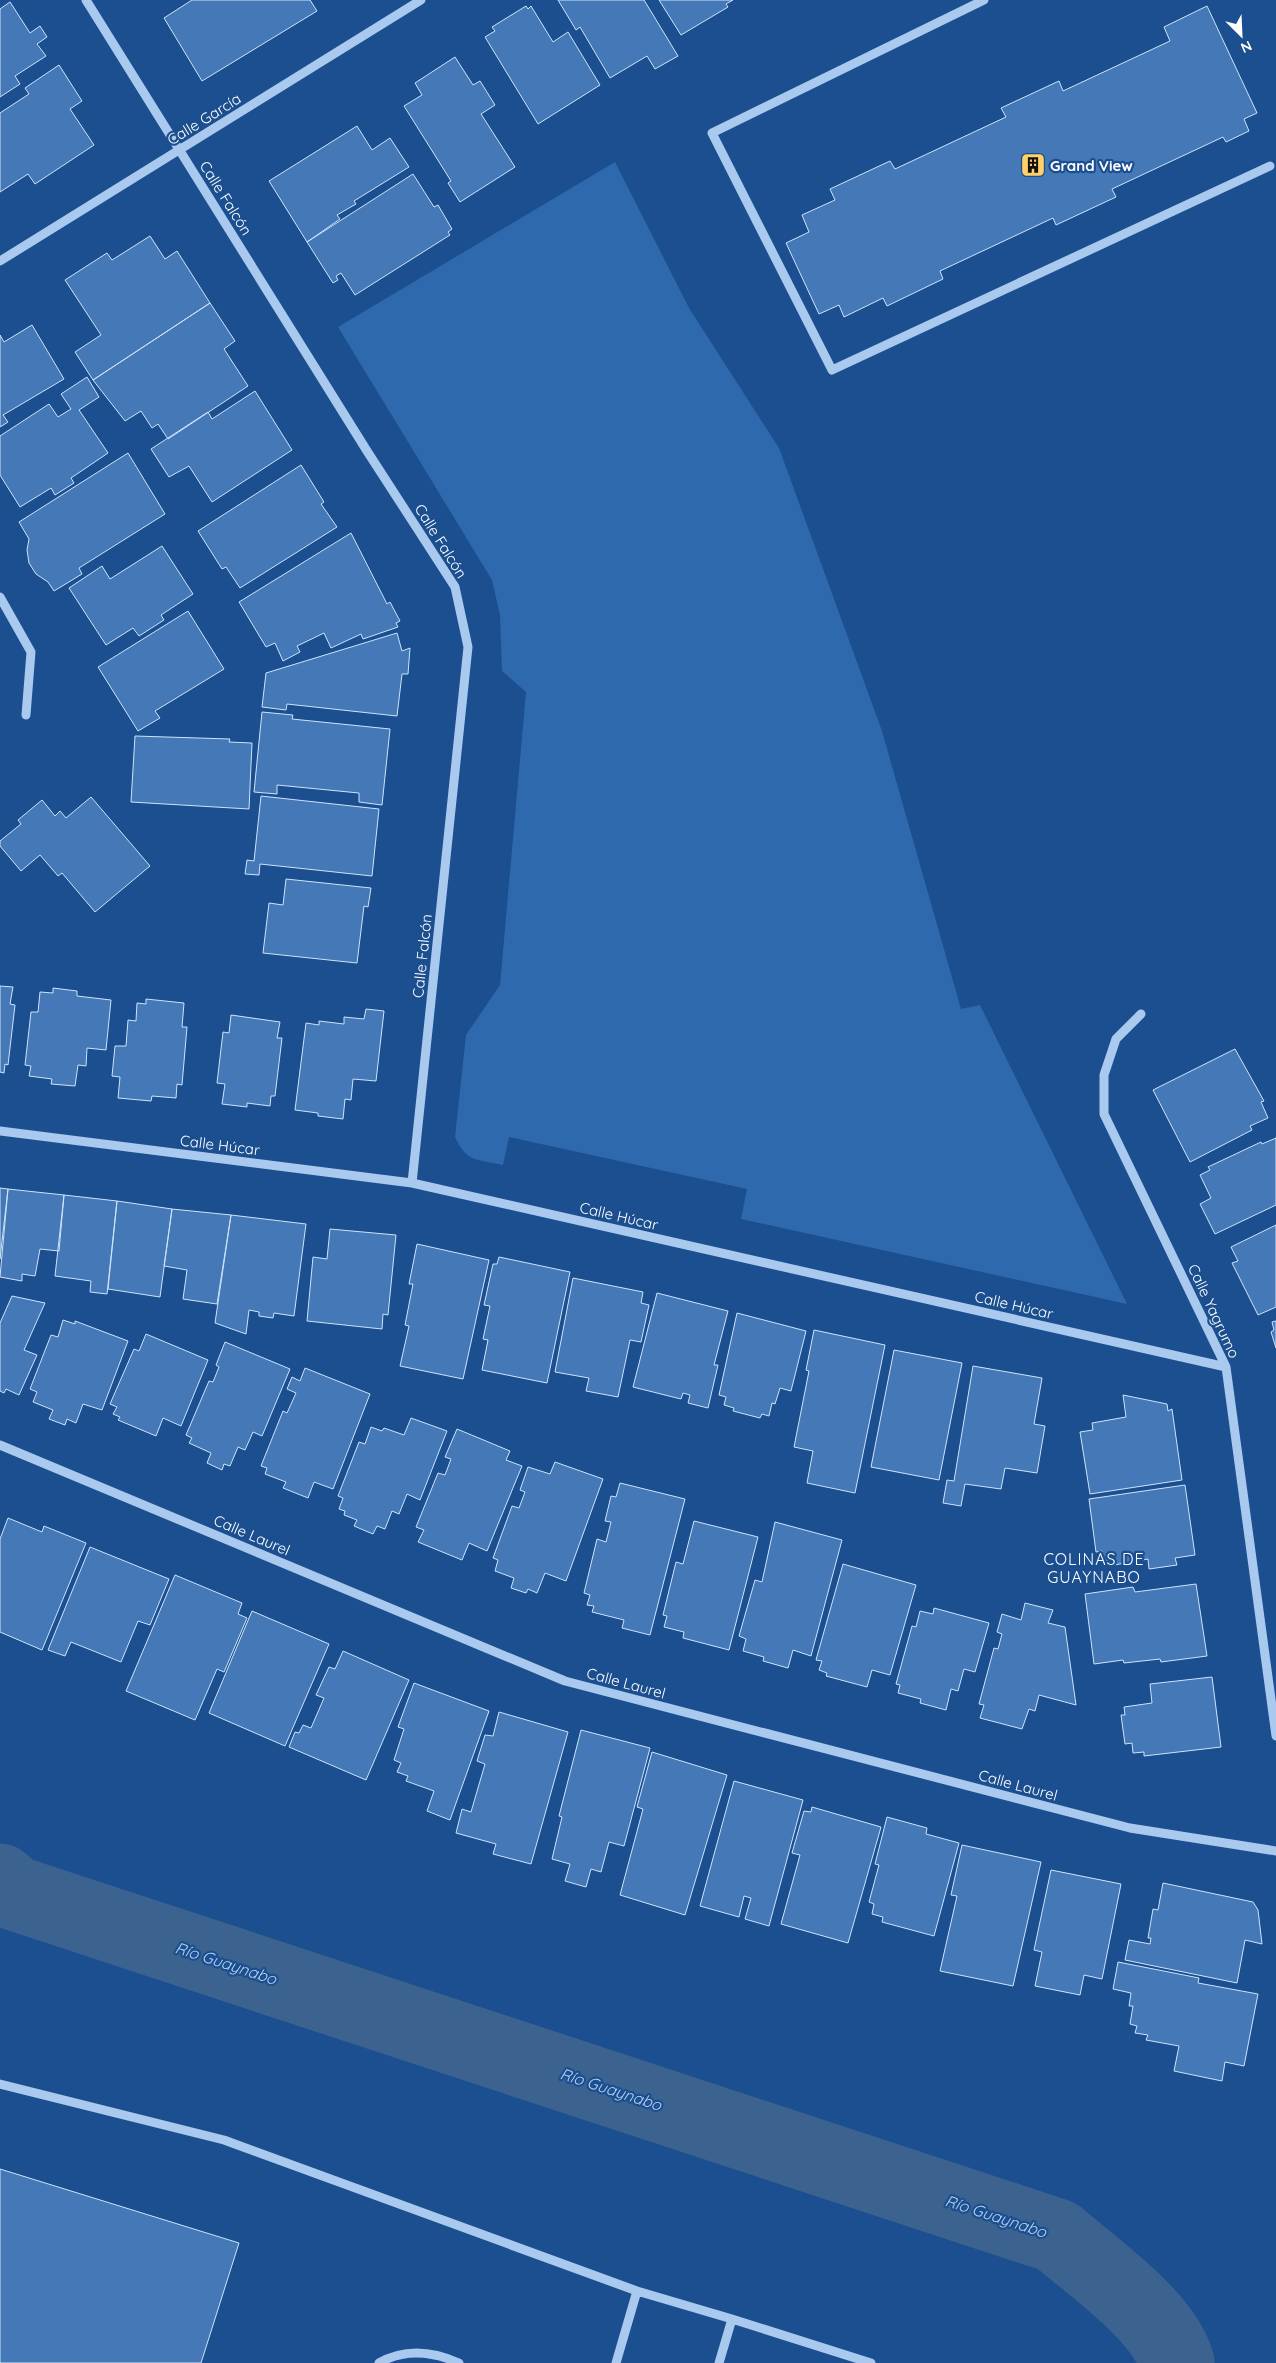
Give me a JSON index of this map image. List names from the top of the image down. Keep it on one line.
{"streets":{"street":["Calle García","Calle Falcón","Calle Húcar","Calle Yagrumo","Calle Laurel"]},"crossings":[["Calle García","Calle Falcón"],["Calle Falcón","Calle Húcar"],["Calle Húcar","Calle Yagrumo"]],"districts":["COLINAS DE GUAYNABO"],"water":["Río Guaynabo"],"places":{"building":["Grand View"]},"north":"bottom right"}
